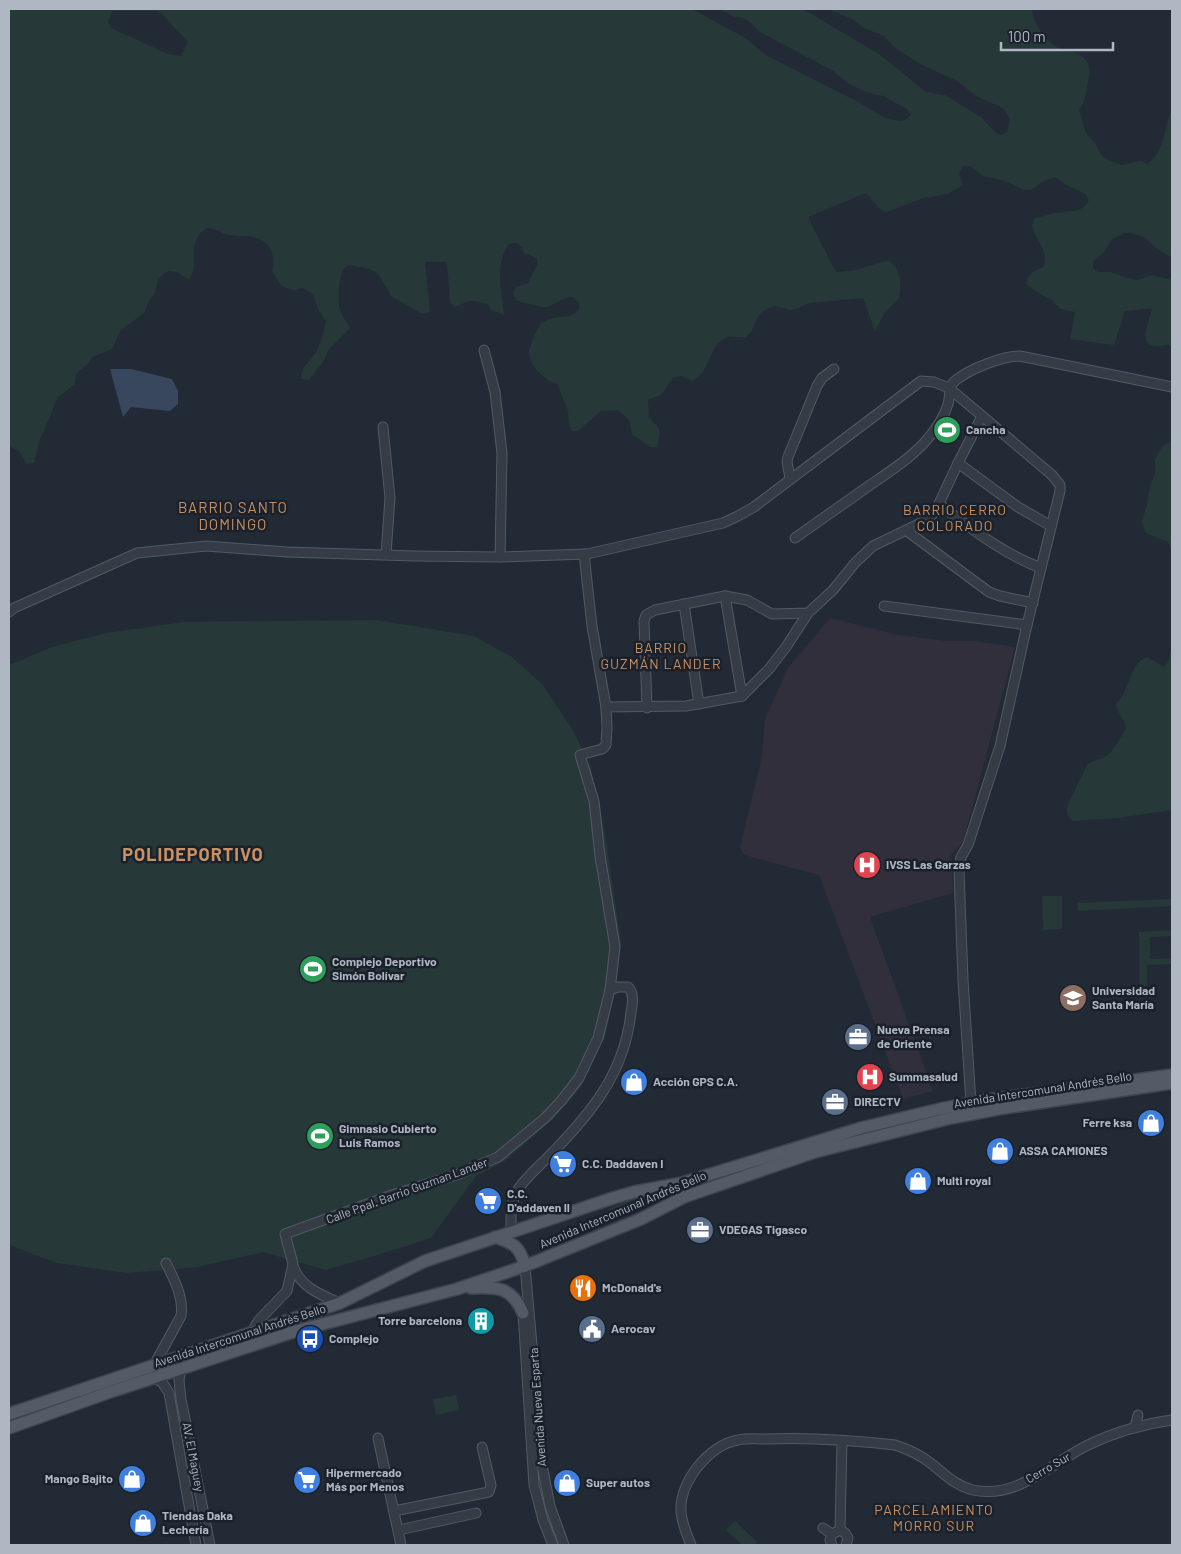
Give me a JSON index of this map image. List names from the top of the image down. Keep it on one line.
{"streets":{"main road":["Avenida Intercomunal Andrés Bello"],"street":["Calle Ppal. Barrio Guzman Lander","Avenida Nueva Esparta","AV. El Maguey","Cerro Sur"]},"crossings":[["Avenida Intercomunal Andrés Bello","Calle Ppal. Barrio Guzman Lander"],["Avenida Intercomunal Andrés Bello","Avenida Nueva Esparta"],["Avenida Intercomunal Andrés Bello","AV. El Maguey"]],"districts":["BARRIO SANTO DOMINGO","BARRIO CERRO COLORADO","BARRIO GUZMÁN LANDER","POLIDEPORTIVO","PARCELAMIENTO MORRO SUR"],"places":{"sports":["Cancha","Complejo Deportivo Simón Bolívar","Gimnasio Cubierto Luis Ramos"],"hospital":["IVSS Las Garzas","Summasalud"],"school or university":["Universidad Santa María"],"office":["Nueva Prensa de Oriente","DIRECTV","VDEGAS Tigasco"],"shop":["Acción GPS C.A.","Ferre ksa","ASSA CAMIONES","Multi royal","Mango Bajito","Super autos","Tiendas Daka Lechería"],"supermarket":["C.C. Daddaven I","C.C. D'addaven II","Hipermercado Más por Menos"],"restaurant":["McDonald's"],"building":["Torre barcelona"],"public building":["Aerocav"],"bus stop":["Complejo"]},"scale_bar":"100 m"}
